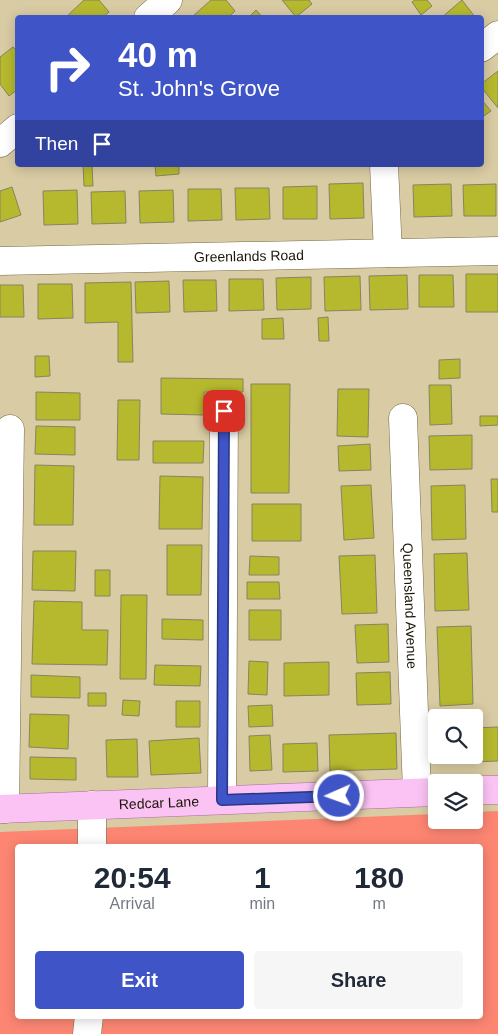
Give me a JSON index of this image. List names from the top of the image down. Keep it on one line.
{"streets":{"main road":["Redcar Lane"],"street":["Greenlands Road","Queensland Avenue"]},"crossings":[["Queensland Avenue","Redcar Lane"]],"page":{"turn":["40 m","St. John's Grove"],"then":"Then","eta":["20:54","Arrival","1","min","180","m"],"buttons":["Exit","Share"]}}
